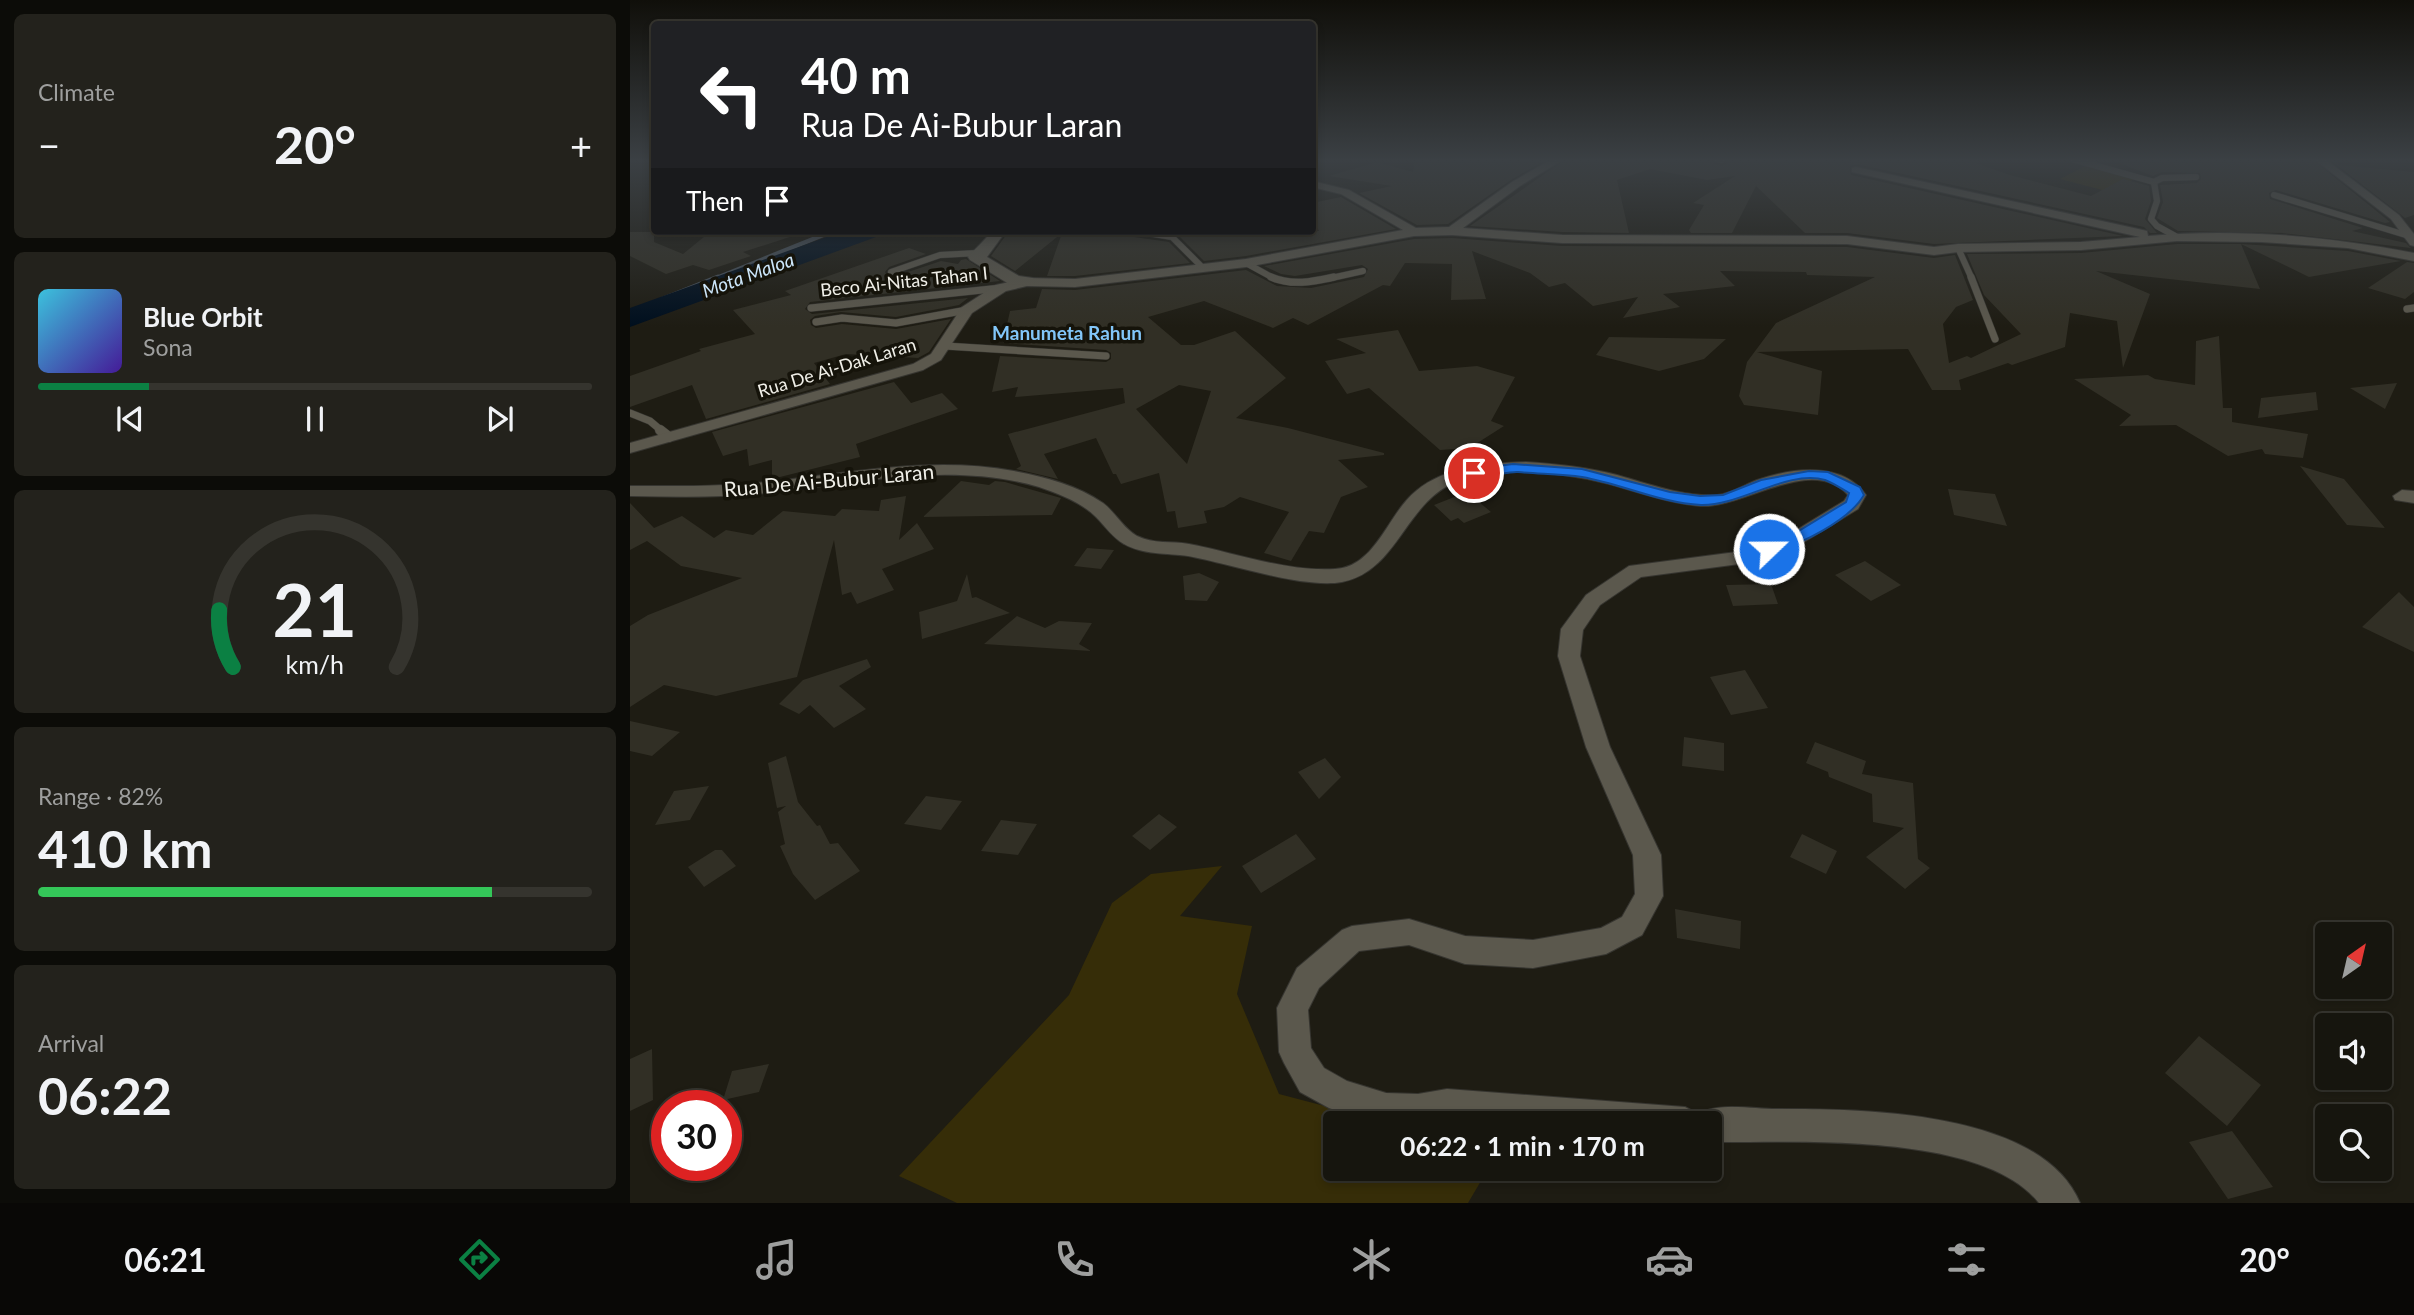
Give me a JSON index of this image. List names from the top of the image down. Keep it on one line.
{"streets":{"street":["Rua De Ai-Dak Laran","Rua De Ai-Bubur Laran"],"lane":["Beco Ai-Nitas Tahan I"]},"crossings":[["Beco Ai-Nitas Tahan I","Rua De Ai-Dak Laran"]],"districts":["Manumeta Rahun"],"water":["Mota Maloa"],"north":"top right","page":{"tile":["Climate",["Range · 82%","410 km"],["Arrival","06:22"]],"turn":["40 m","Rua De Ai-Bubur Laran"],"heat":["−","20°","+"],"then":"Then","song":["Blue Orbit","Sona"],"limit":"30","trip":"06:22 · 1 min · 170 m","tabs":["06:21","20°"],"gauge":["21","km/h"]}}
